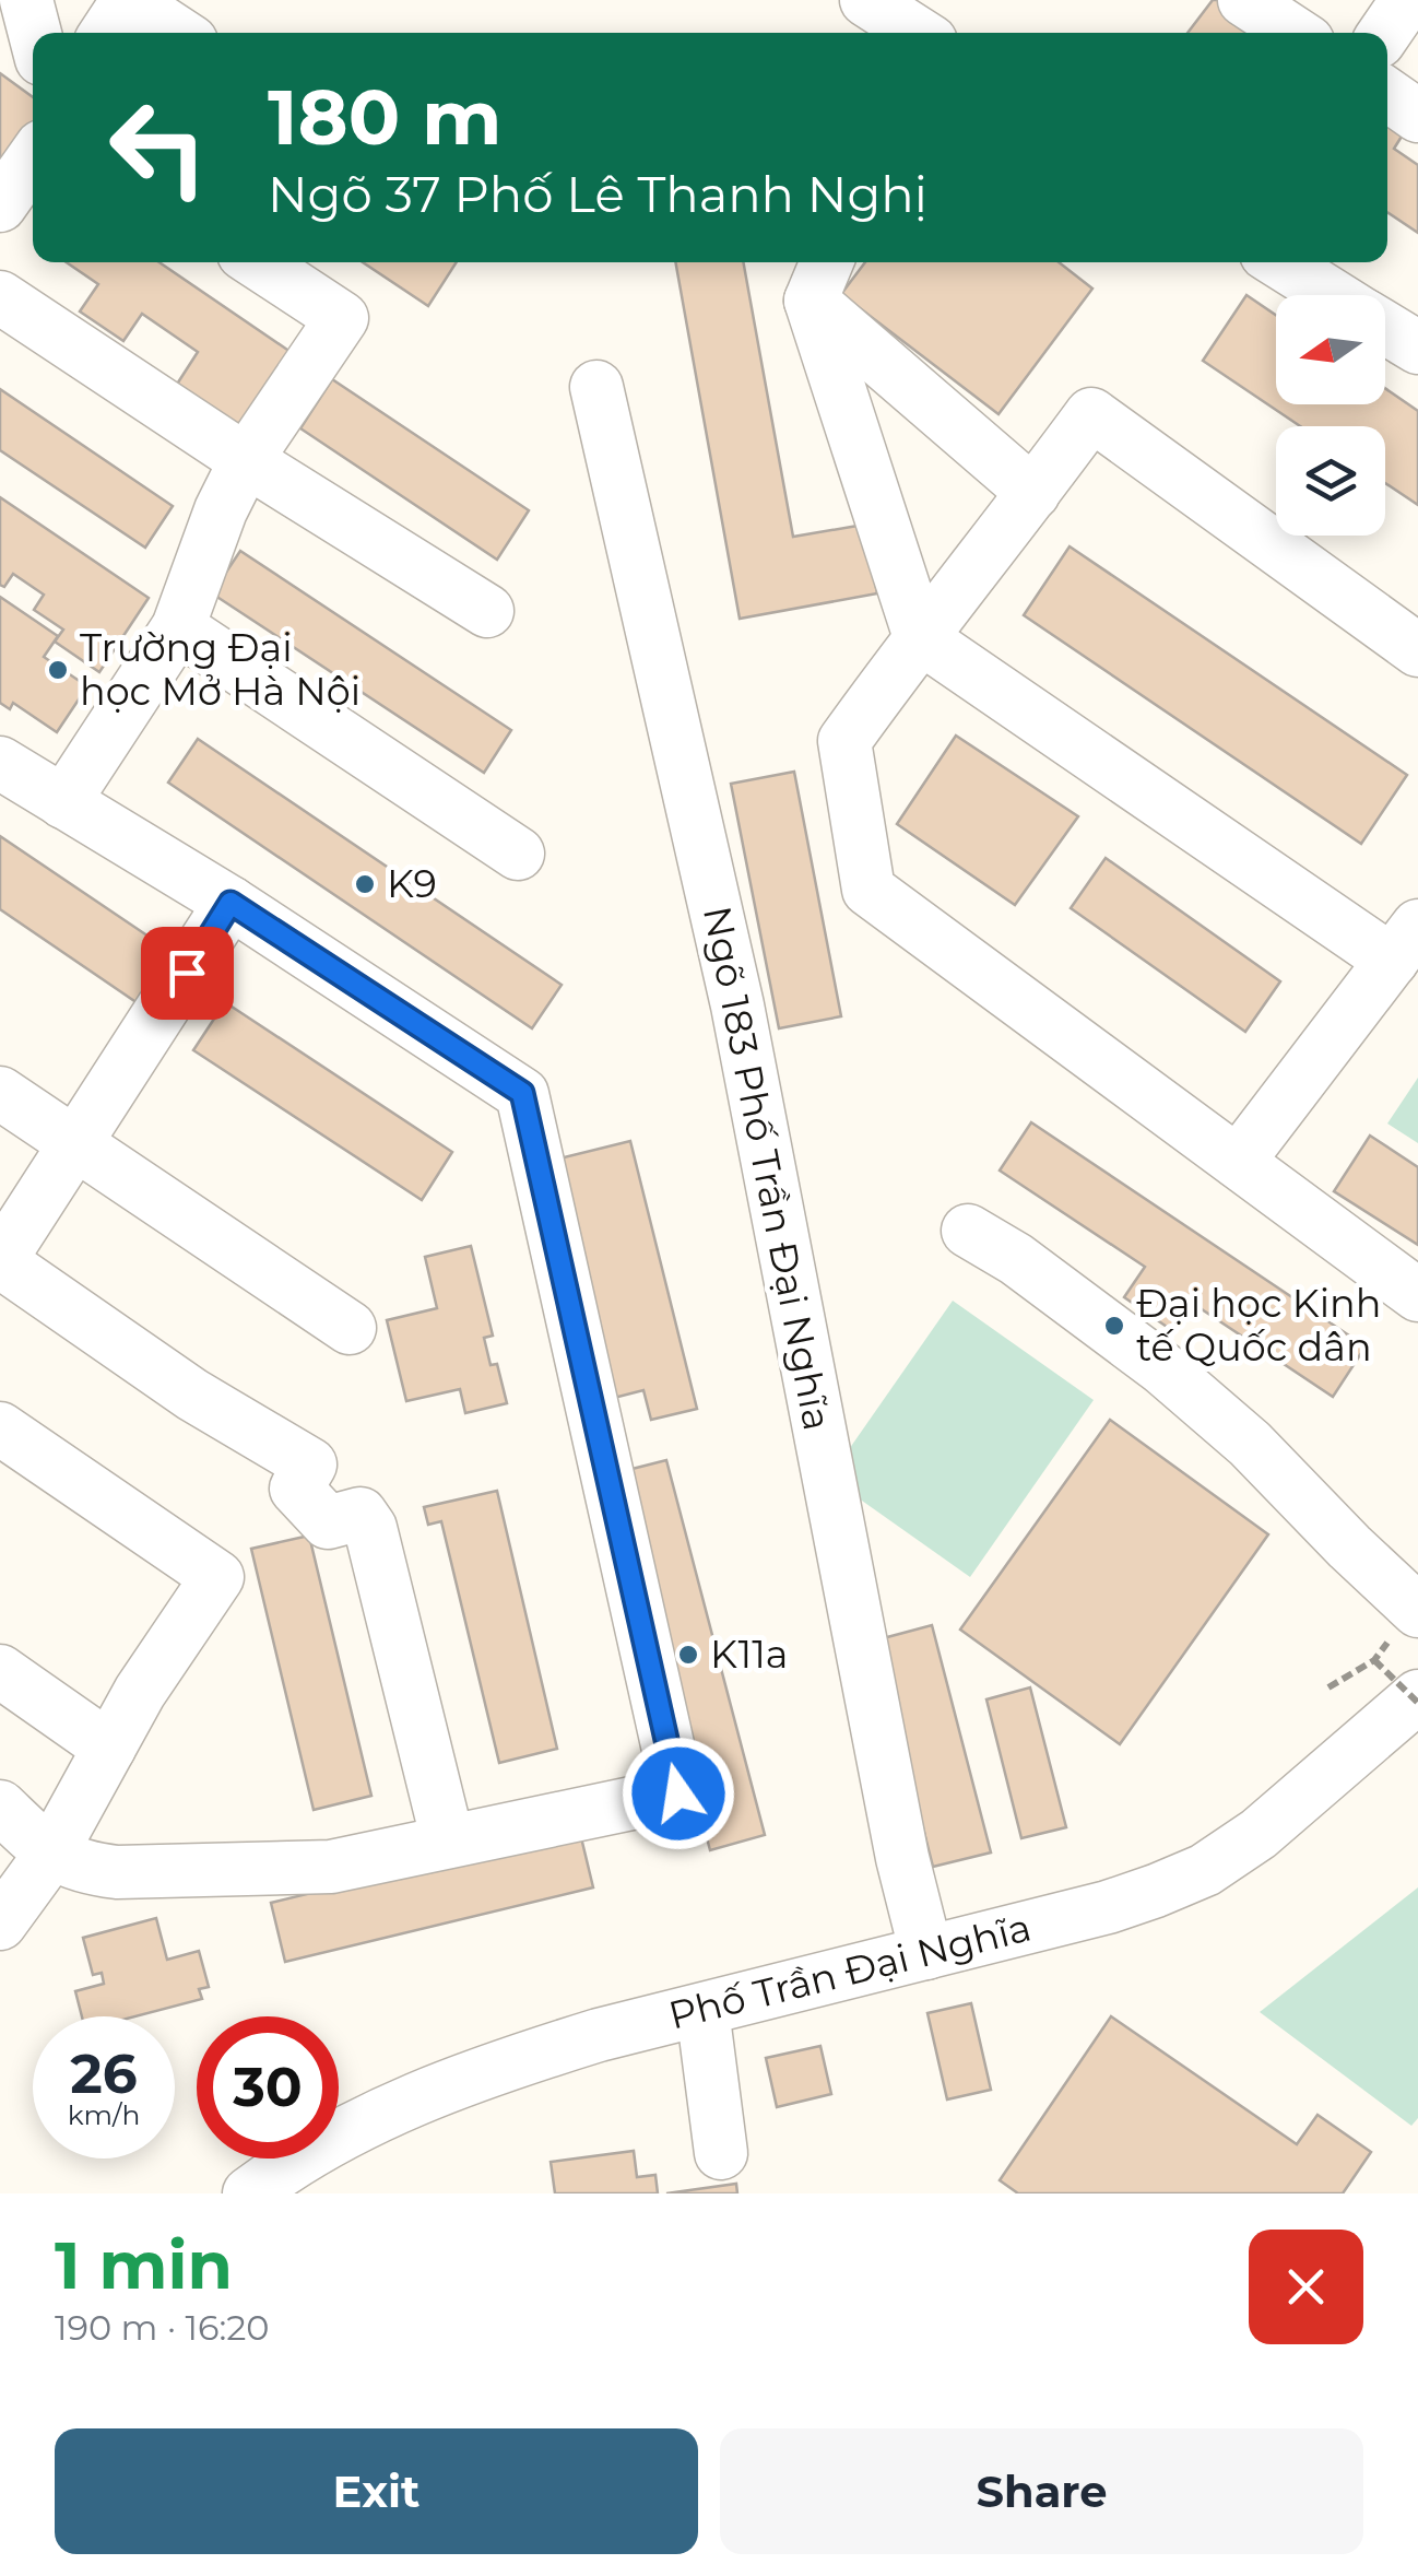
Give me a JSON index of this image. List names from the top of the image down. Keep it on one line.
{"streets":{"street":["Ngõ 183 Phố Trần Đại Nghĩa","Phố Trần Đại Nghĩa"]},"crossings":[["Ngõ 183 Phố Trần Đại Nghĩa","Phố Trần Đại Nghĩa"]],"places":["Trường Đại học Mở Hà Nội","K9","Đại học Kinh tế Quốc dân","K11a"],"north":"left","page":{"turn":["180 m","Ngõ 37 Phố Lê Thanh Nghị"],"speed":"26 km/h","limit":"30","heading":["1 min","190 m · 16:20"],"buttons":["Exit","Share"]}}
